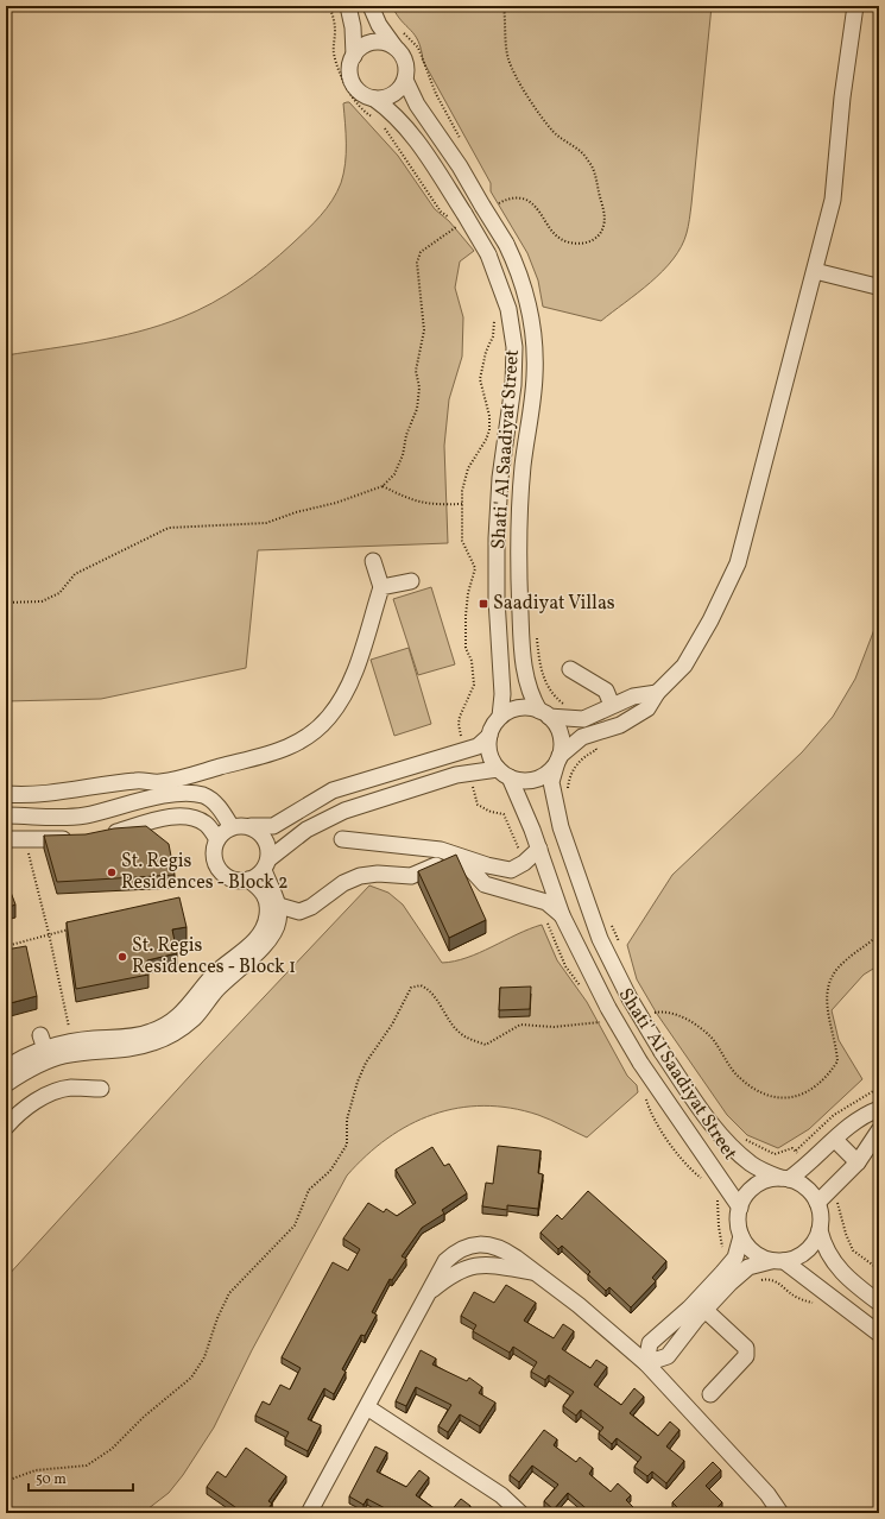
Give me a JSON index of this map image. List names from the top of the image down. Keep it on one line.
{"streets":{"street":["Shati' Al Saadiyat Street"]},"places":{"transit":["Saadiyat Villas"],"other":["St. Regis Residences - Block 2","St. Regis Residences - Block 1"]},"scale_bar":"50 m"}
